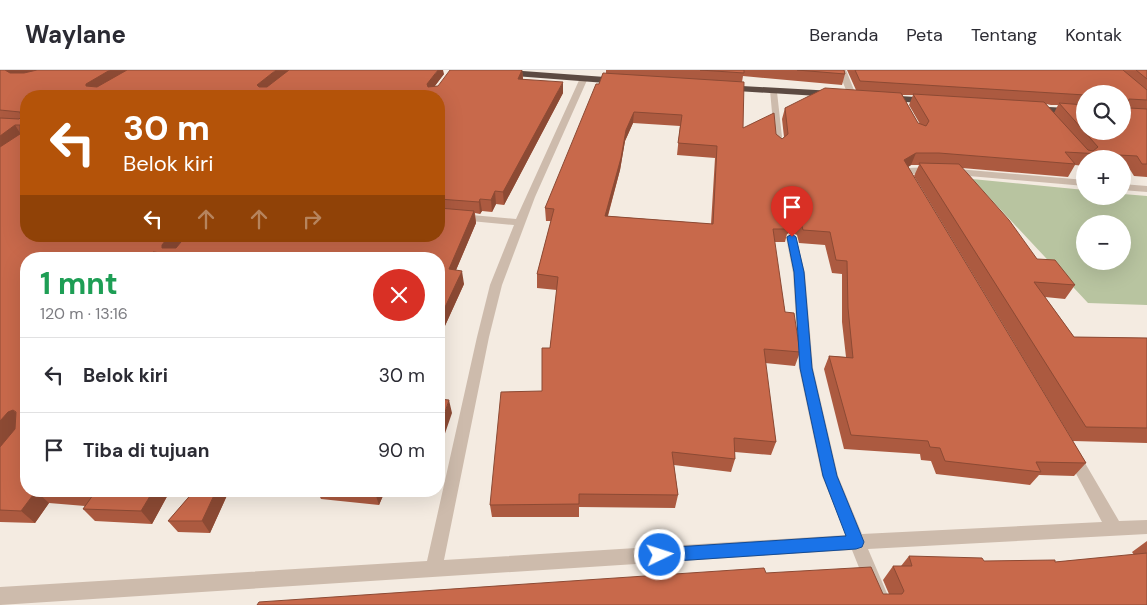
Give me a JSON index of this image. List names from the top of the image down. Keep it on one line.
{"page":{"header":"Waylane","nav":["Beranda","Peta","Tentang","Kontak"],"map_buttons":["+","−"],"turn":["30 m","Belok kiri"],"heading":["1 mnt","120 m · 13:16"],"list":[{"name":"Belok kiri","value":"30 m"},{"name":"Tiba di tujuan","value":"90 m"}]}}
